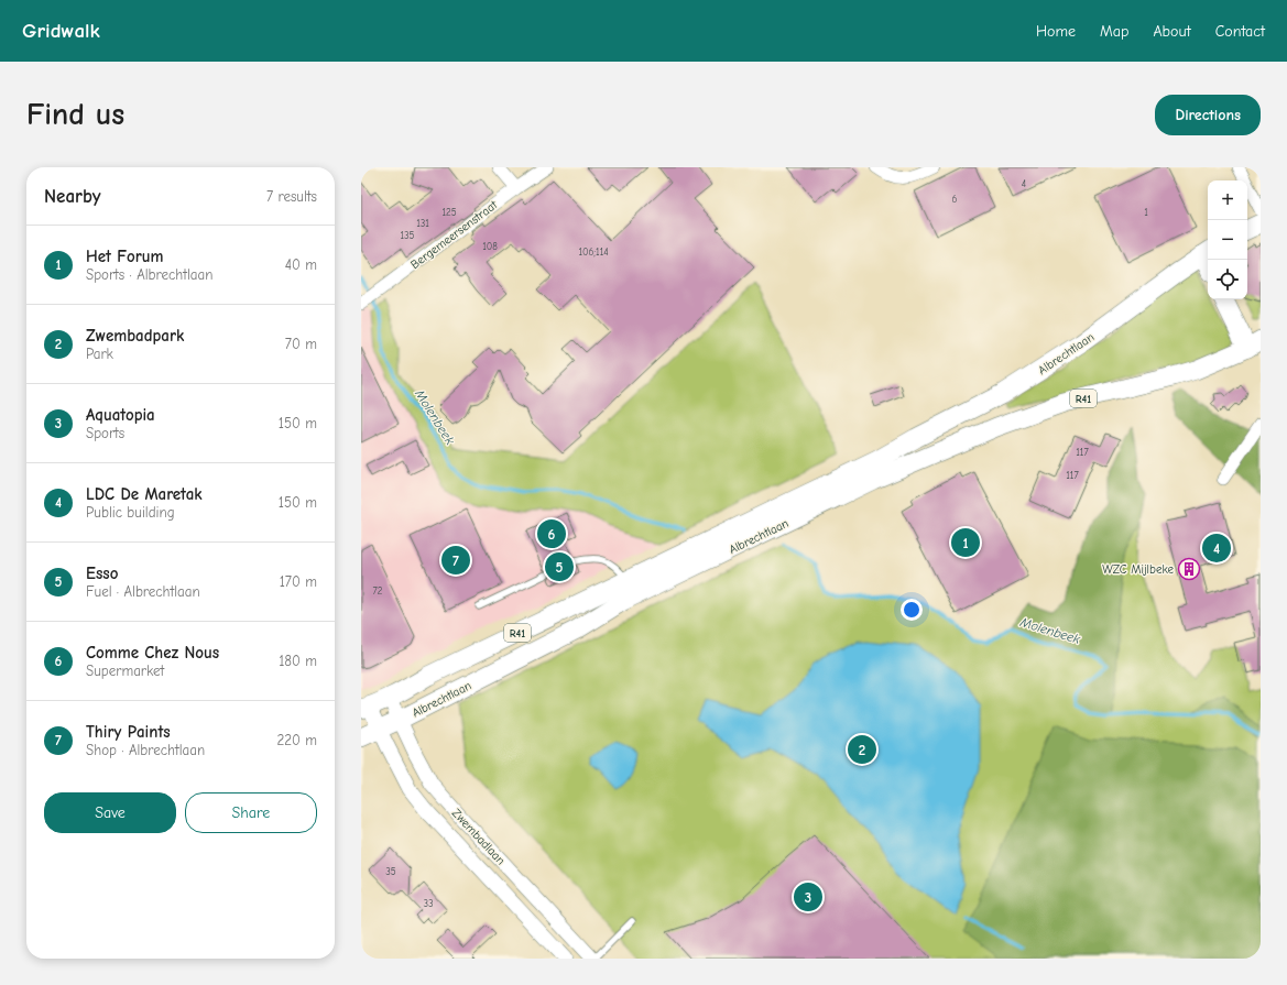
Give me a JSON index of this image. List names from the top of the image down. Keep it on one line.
{"streets":{"main road":["Albrechtlaan","R41"],"street":["Bergemeersenstraat","Zwembadlaan"]},"crossings":[["Albrechtlaan","Zwembadlaan"]],"water":["Molenbeek"],"places":{"building":["WZC Mijlbeke"]},"house_numbers":["4","6","125","1","131","135","108","106;114","117","117","72","35","33"],"page":{"header":"Gridwalk","nav":["Home","Map","About","Contact"],"buttons":["Directions",["Save","Share"]],"title":"Find us","heading":["Nearby","7 results"],"map_buttons":["+","−"],"list":[{"mark":"1","name":"Het Forum","note":"Sports · Albrechtlaan","value":"40 m"},{"mark":"2","name":"Zwembadpark","note":"Park","value":"70 m"},{"mark":"3","name":"Aquatopia","note":"Sports","value":"150 m"},{"mark":"4","name":"LDC De Maretak","note":"Public building","value":"150 m"},{"mark":"5","name":"Esso","note":"Fuel · Albrechtlaan","value":"170 m"},{"mark":"6","name":"Comme Chez Nous","note":"Supermarket","value":"180 m"},{"mark":"7","name":"Thiry Paints","note":"Shop · Albrechtlaan","value":"220 m"}],"pins":["6","1","4","7","5","2","3"]}}
